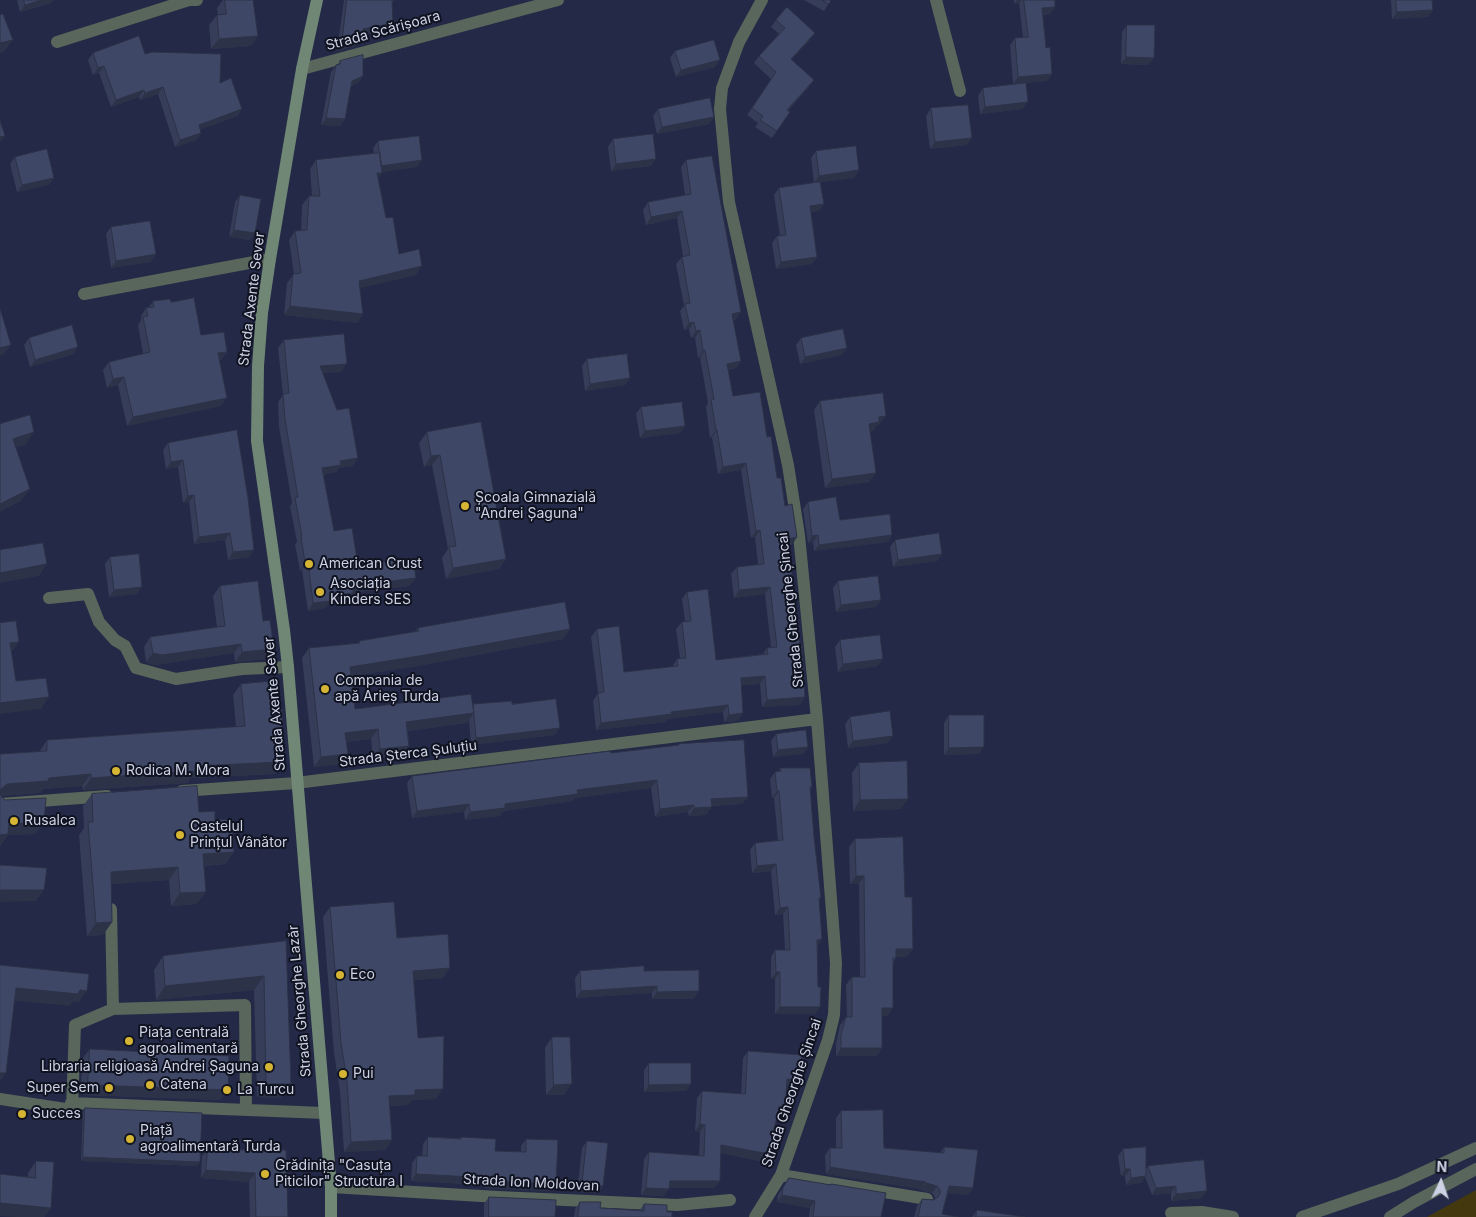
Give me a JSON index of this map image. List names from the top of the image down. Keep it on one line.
{"streets":{"main road":["Strada Axente Sever","Strada Gheorghe Lazăr"],"street":["Strada Scărișoara","Strada Gheorghe Șincai","Strada Șterca Șuluțiu","Strada Ion Moldovan"]},"crossings":[["Strada Scărișoara","Strada Axente Sever"],["Strada Axente Sever","Strada Șterca Șuluțiu"],["Strada Axente Sever","Strada Gheorghe Lazăr"],["Strada Gheorghe Șincai","Strada Șterca Șuluțiu"],["Strada Șterca Șuluțiu","Strada Gheorghe Lazăr"],["Strada Gheorghe Lazăr","Strada Ion Moldovan"]],"places":["Școala Gimnazială \"Andrei Șaguna\"","American Crust","Asociația Kinders SES","Compania de apă Arieș Turda","Rodica M. Mora","Rusalca","Castelul Prințul Vânător","Eco","Piața centrală agroalimentară","Libraria religioasă Andrei Șaguna","Pui","Catena","Super Sem","La Turcu","Succes","Piață agroalimentară Turda","Grădinița \"Casuța Piticilor\" Structura I"],"north":"top"}
